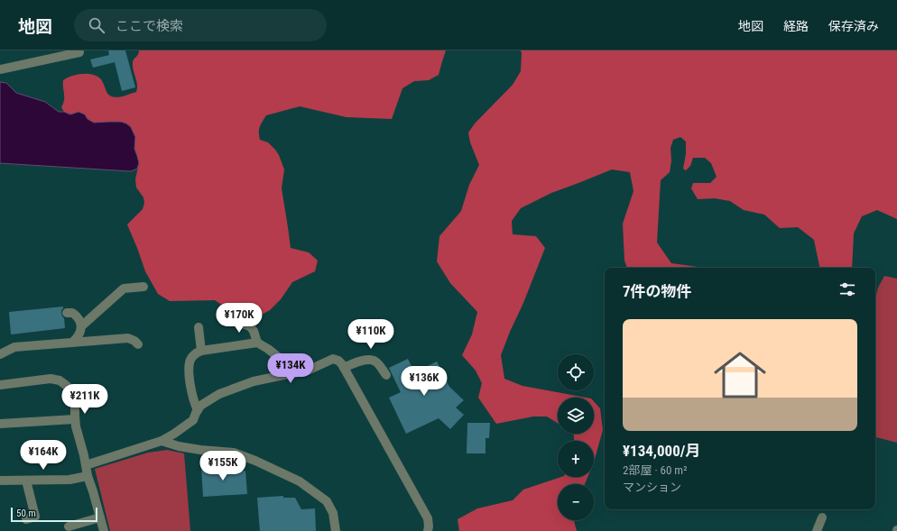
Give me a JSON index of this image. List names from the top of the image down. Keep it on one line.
{"scale_bar":"50 m","page":{"header":"地図","search":"ここで検索","nav":["地図","経路","保存済み"],"heading":"7件の物件","price":["¥170K","¥110K","¥134K","¥136K","¥211K","¥164K","¥155K"],"list":[{"name":"¥134,000/月","note":"2部屋 · 60 m² · マンション"}],"map_buttons":["+","−"],"scale":"50 m"}}
